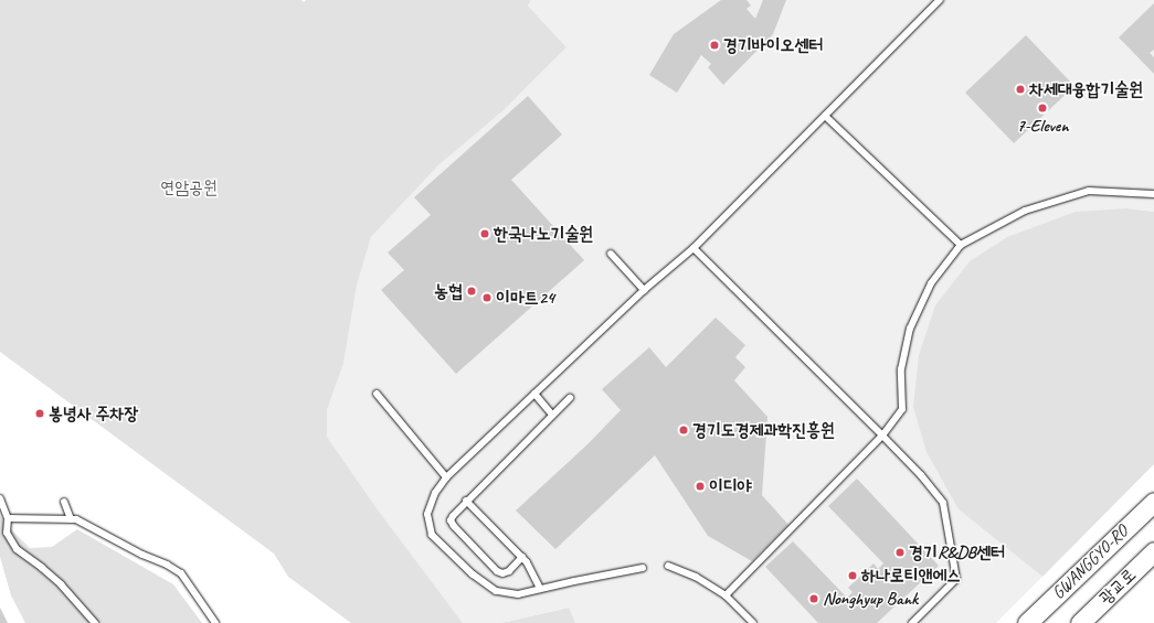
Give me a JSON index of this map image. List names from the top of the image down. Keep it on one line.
{"streets":{"main road":["GWANGGYO-RO","광교로"]},"parks":["연암공원"],"places":["경기바이오센터","차세대융합기술원","7-Eleven","한국나노기술원","농협","이마트24","봉녕사 주차장","경기도경제과학진흥원","이디야","경기R&DB센터","하나로티앤에스","Nonghyup Bank"]}
